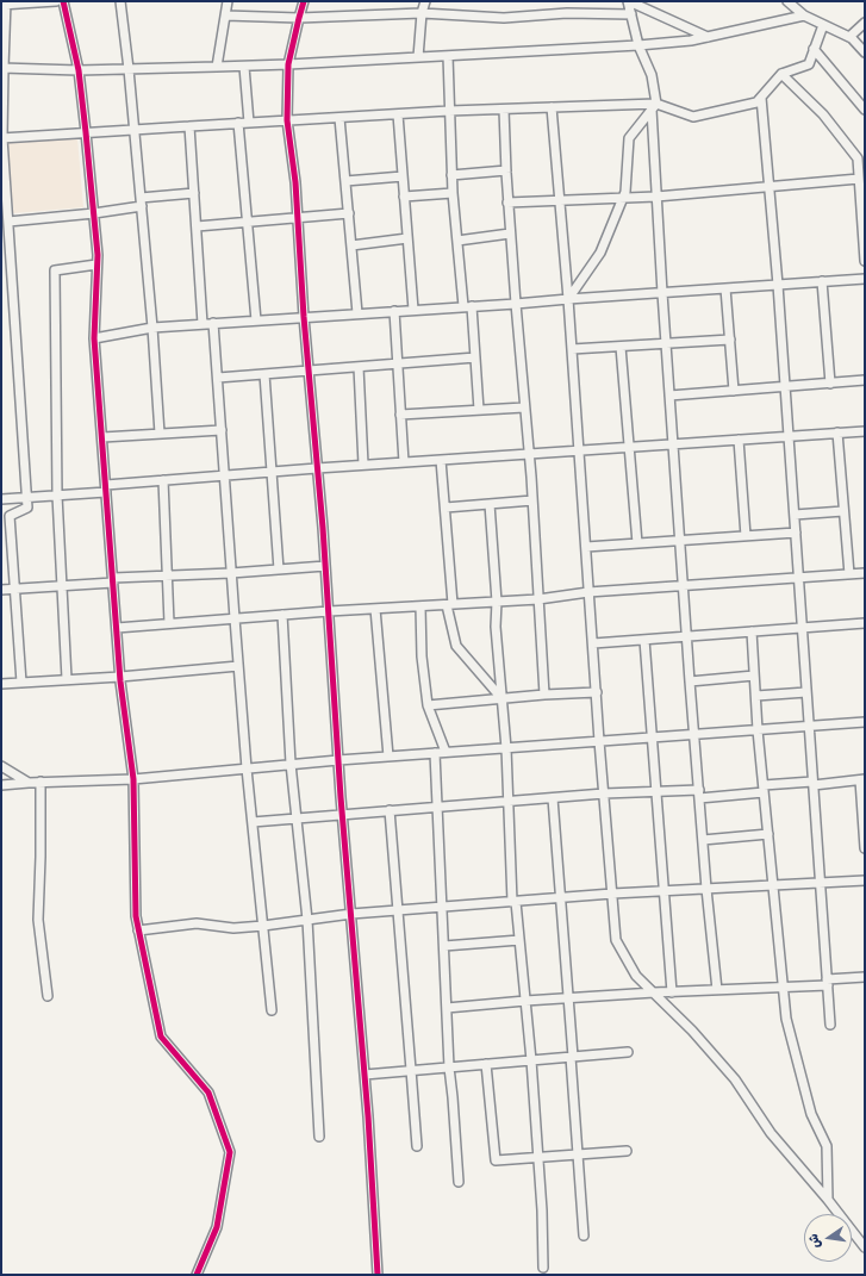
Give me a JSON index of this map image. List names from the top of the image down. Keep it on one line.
{"north":"left"}
